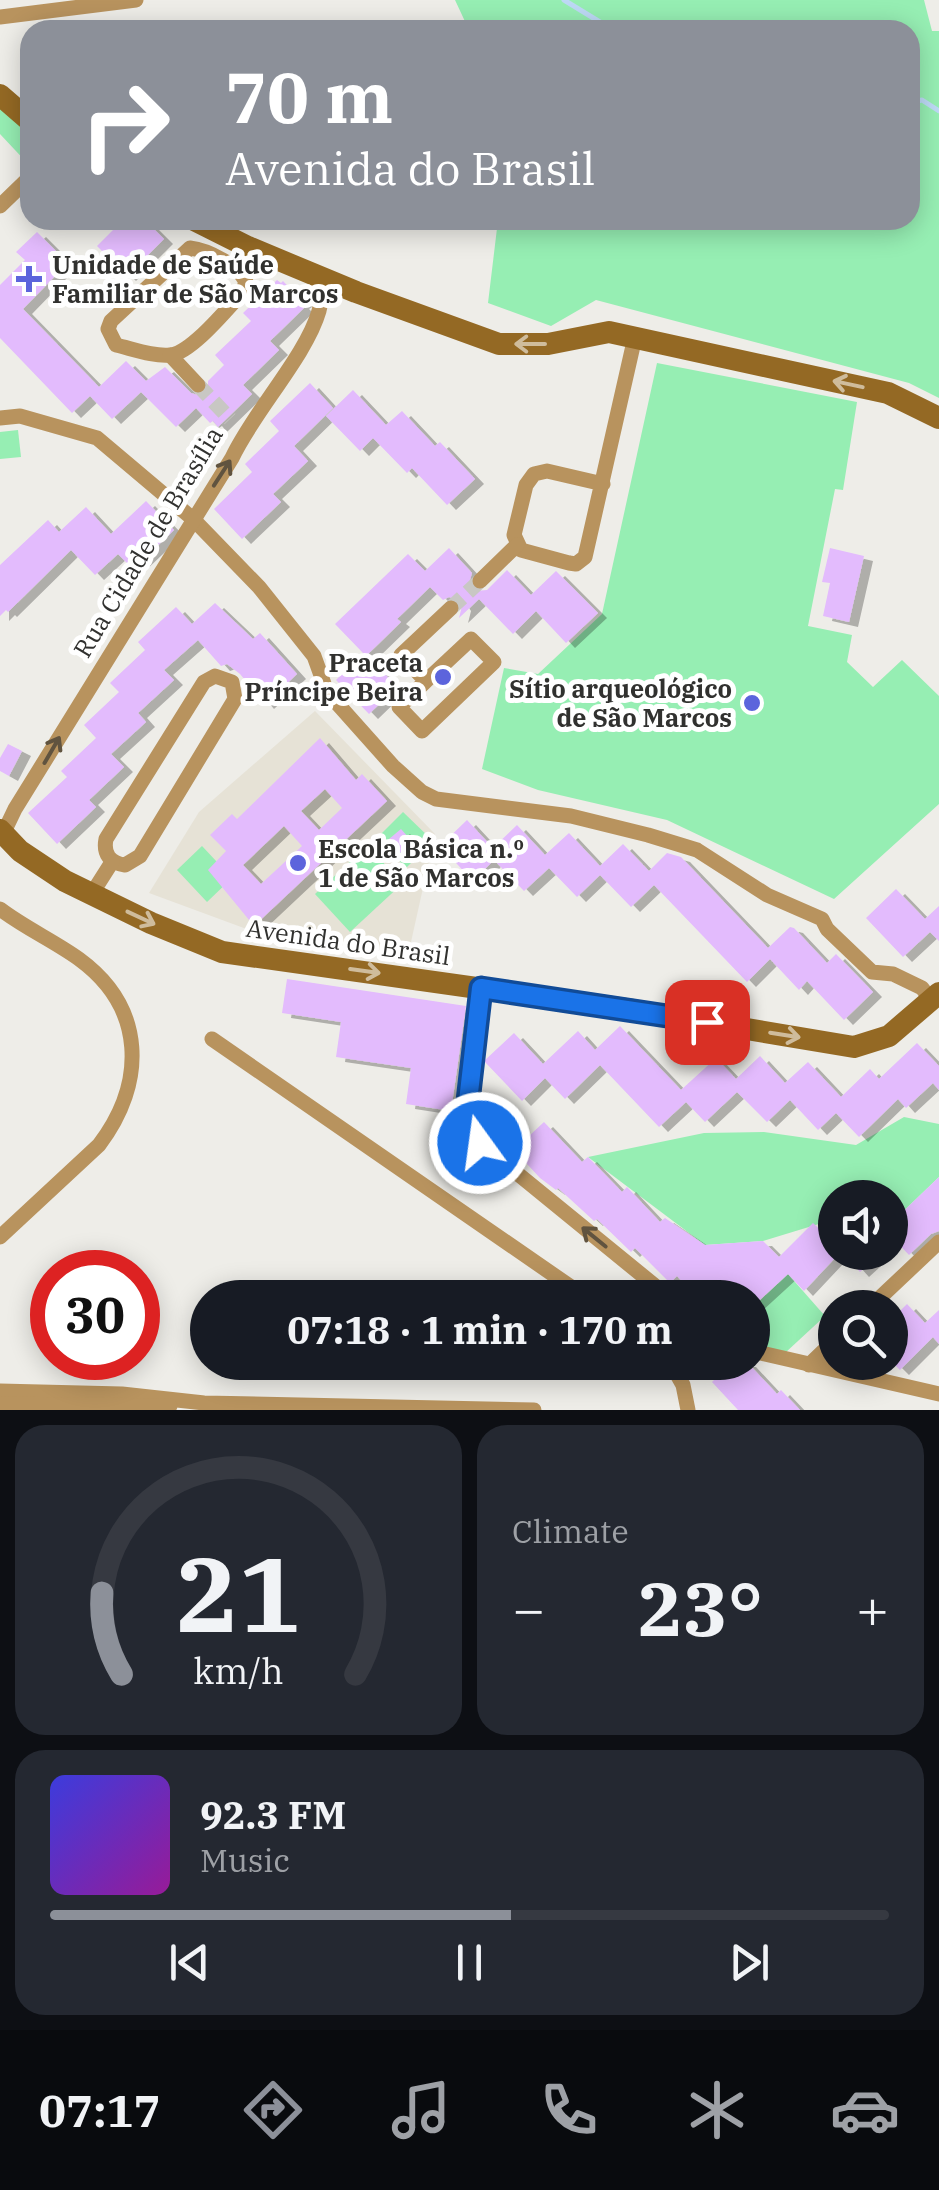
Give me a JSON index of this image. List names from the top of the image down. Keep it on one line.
{"streets":{"street":["Rua Cidade de Brasília","Avenida do Brasil"]},"crossings":[["Rua Cidade de Brasília","Avenida do Brasil"]],"one_way":["Rua Cidade de Brasília","Avenida do Brasil"],"places":{"health":["Unidade de Saúde Familiar de São Marcos"],"other":["Praceta Príncipe Beira","Sítio arqueológico de São Marcos","Escola Básica n.º 1 de São Marcos"]},"page":{"turn":["70 m","Avenida do Brasil"],"limit":"30","trip":"07:18 · 1 min · 170 m","tile":"Climate","heat":["−","23°","+"],"song":["92.3 FM","Music"],"tabs":"07:17","gauge":["21","km/h"]}}
